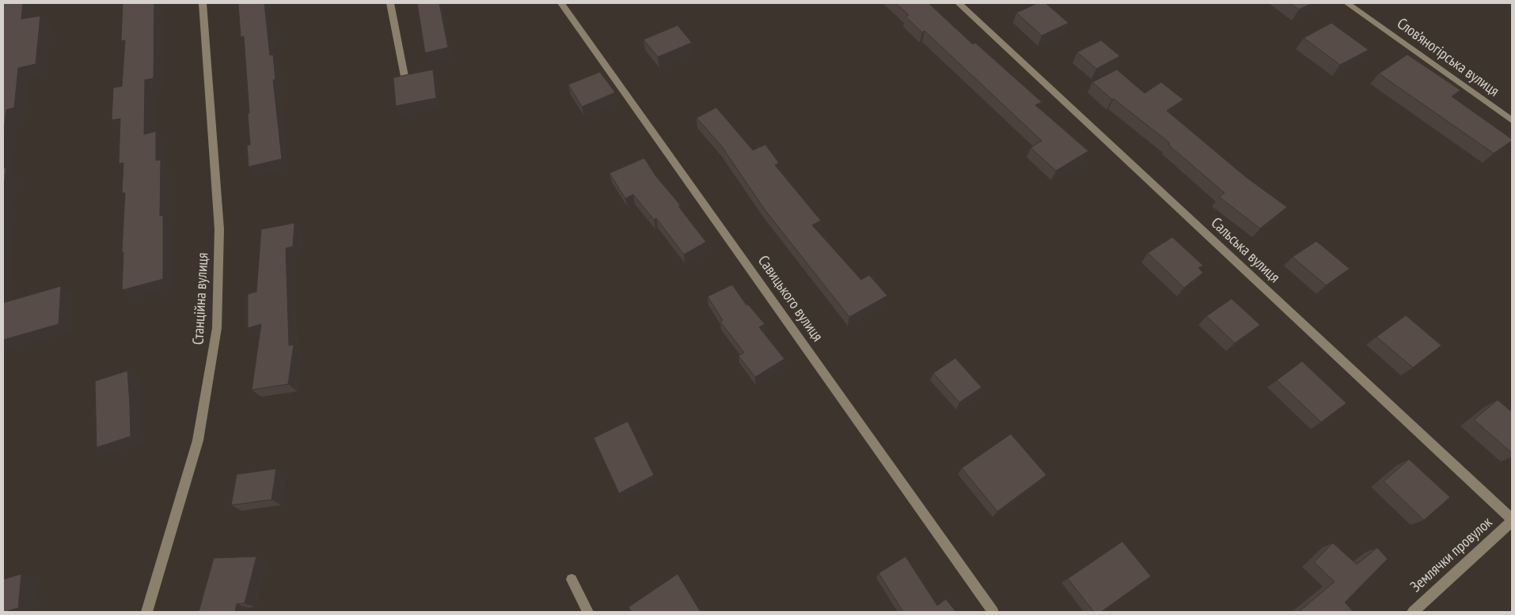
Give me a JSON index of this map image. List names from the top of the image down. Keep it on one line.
{"streets":{"street":["Слов’яногірська вулиця","Сальська вулиця","Станційна вулиця","Савицького вулиця","Землячки провулок"]},"crossings":[["Сальська вулиця","Землячки провулок"]]}
